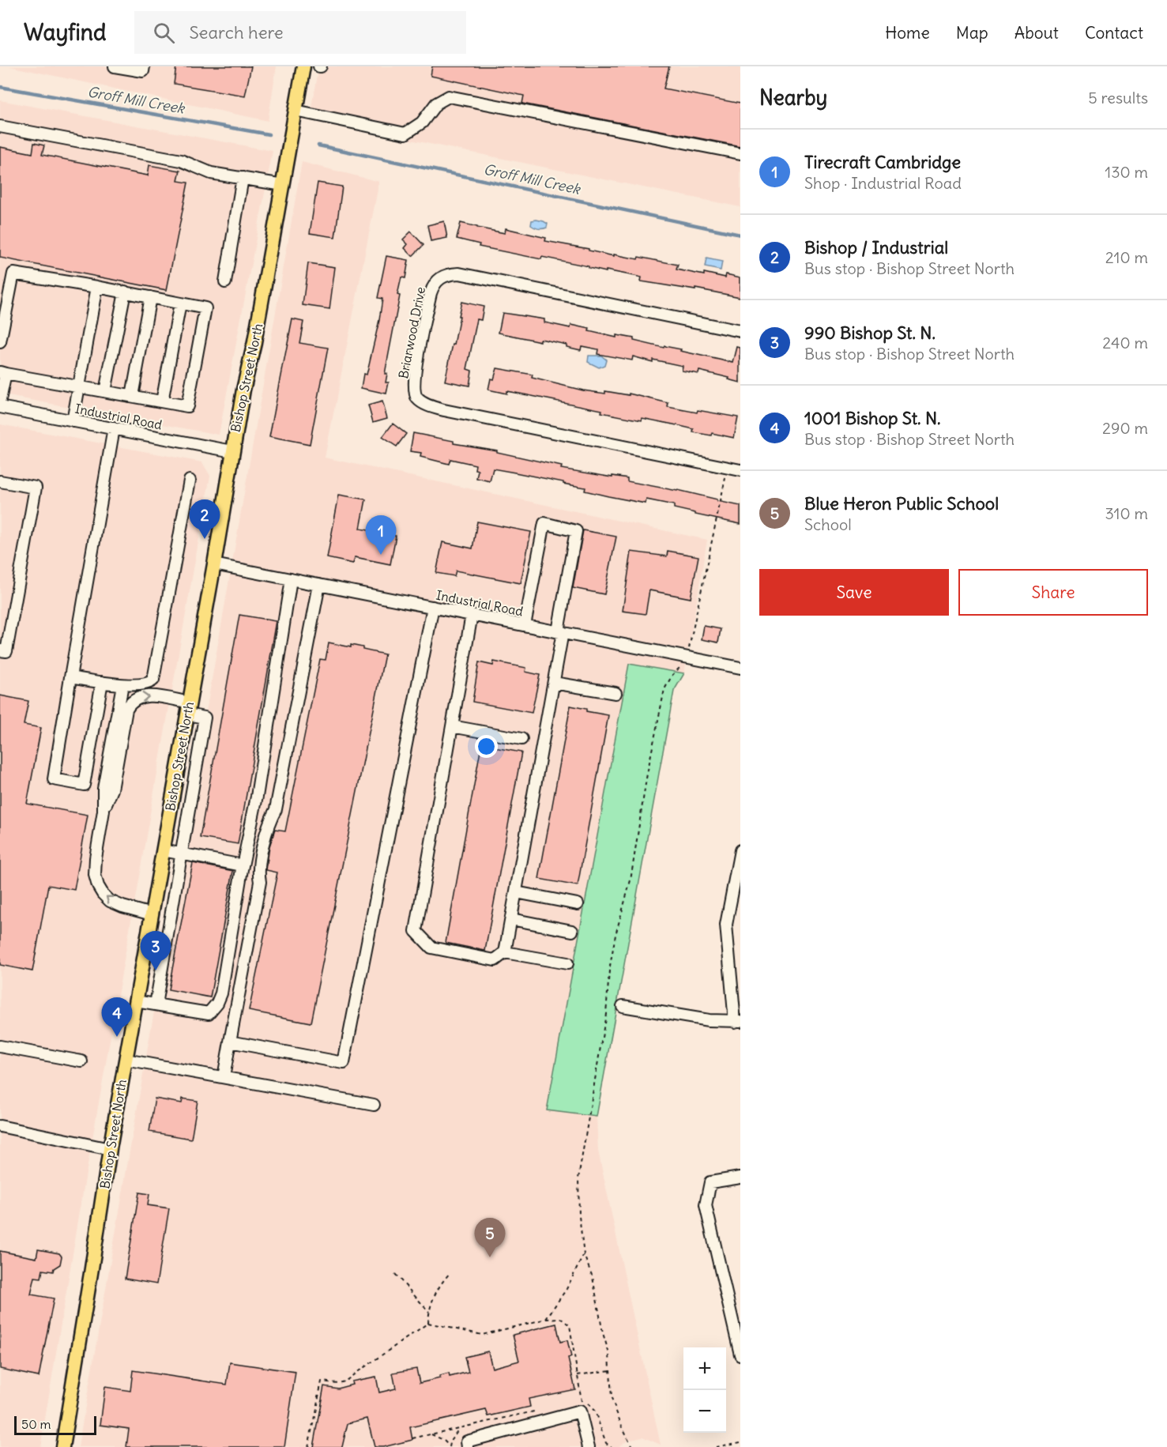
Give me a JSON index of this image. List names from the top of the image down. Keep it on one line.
{"streets":{"main road":["Bishop Street North"],"street":["Briarwood Drive","Industrial Road"]},"crossings":[["Bishop Street North","Industrial Road"]],"water":["Groff Mill Creek"],"scale_bar":"50 m","page":{"header":"Wayfind","search":"Search here","nav":["Home","Map","About","Contact"],"heading":["Nearby","5 results"],"list":[{"mark":"1","name":"Tirecraft Cambridge","note":"Shop · Industrial Road","value":"130 m"},{"mark":"2","name":"Bishop / Industrial","note":"Bus stop · Bishop Street North","value":"210 m"},{"mark":"3","name":"990 Bishop St. N.","note":"Bus stop · Bishop Street North","value":"240 m"},{"mark":"4","name":"1001 Bishop St. N.","note":"Bus stop · Bishop Street North","value":"290 m"},{"mark":"5","name":"Blue Heron Public School","note":"School","value":"310 m"}],"pins":["2","1","3","4","5"],"buttons":["Save","Share"],"map_buttons":["+","−"],"scale":"50 m"}}
